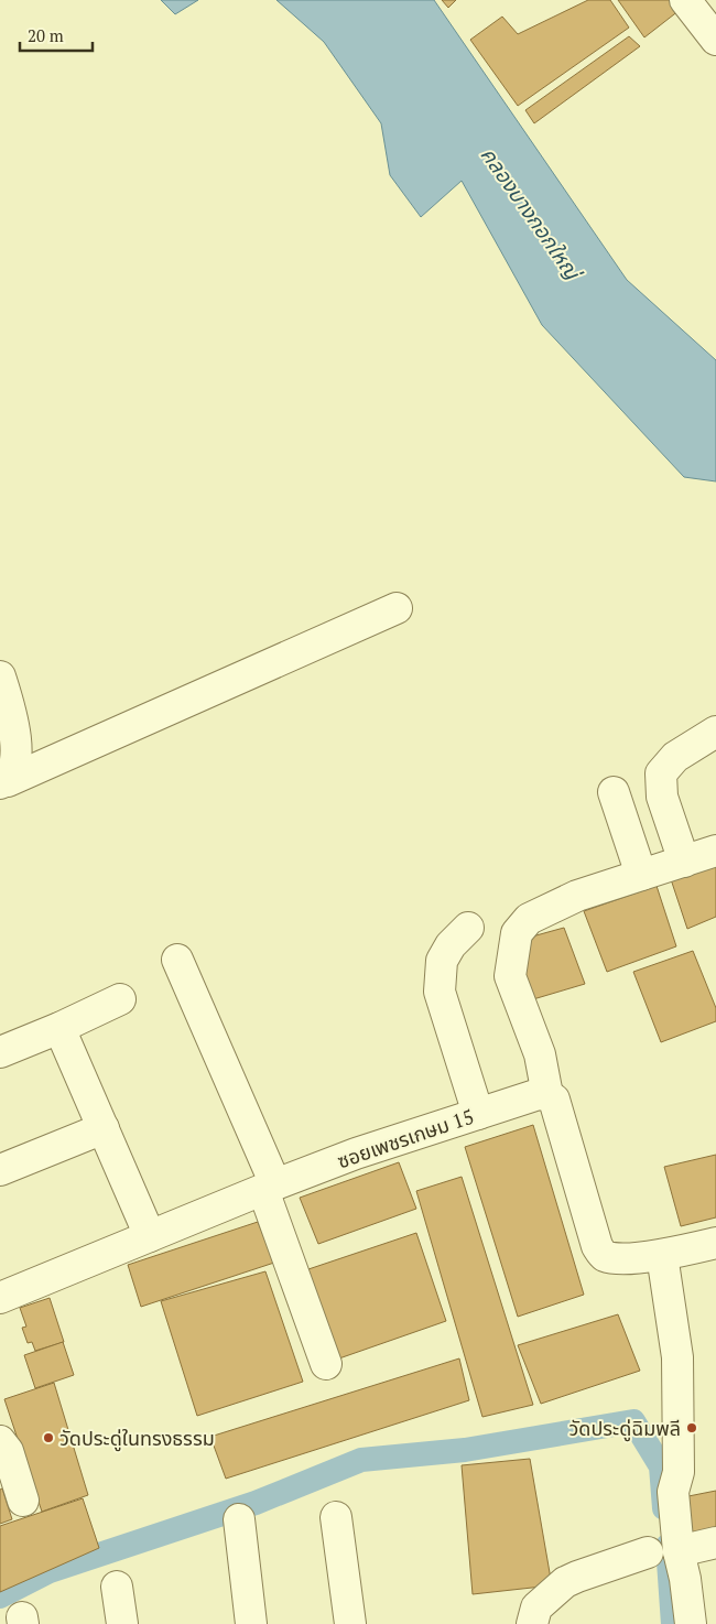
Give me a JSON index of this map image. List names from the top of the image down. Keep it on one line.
{"streets":{"street":["ซอยเพชรเกษม 15"]},"water":["คลองบางกอกใหญ่"],"places":["วัดประดู่ฉิมพลี","วัดประดู่ในทรงธรรม"],"scale_bar":"20 m"}
